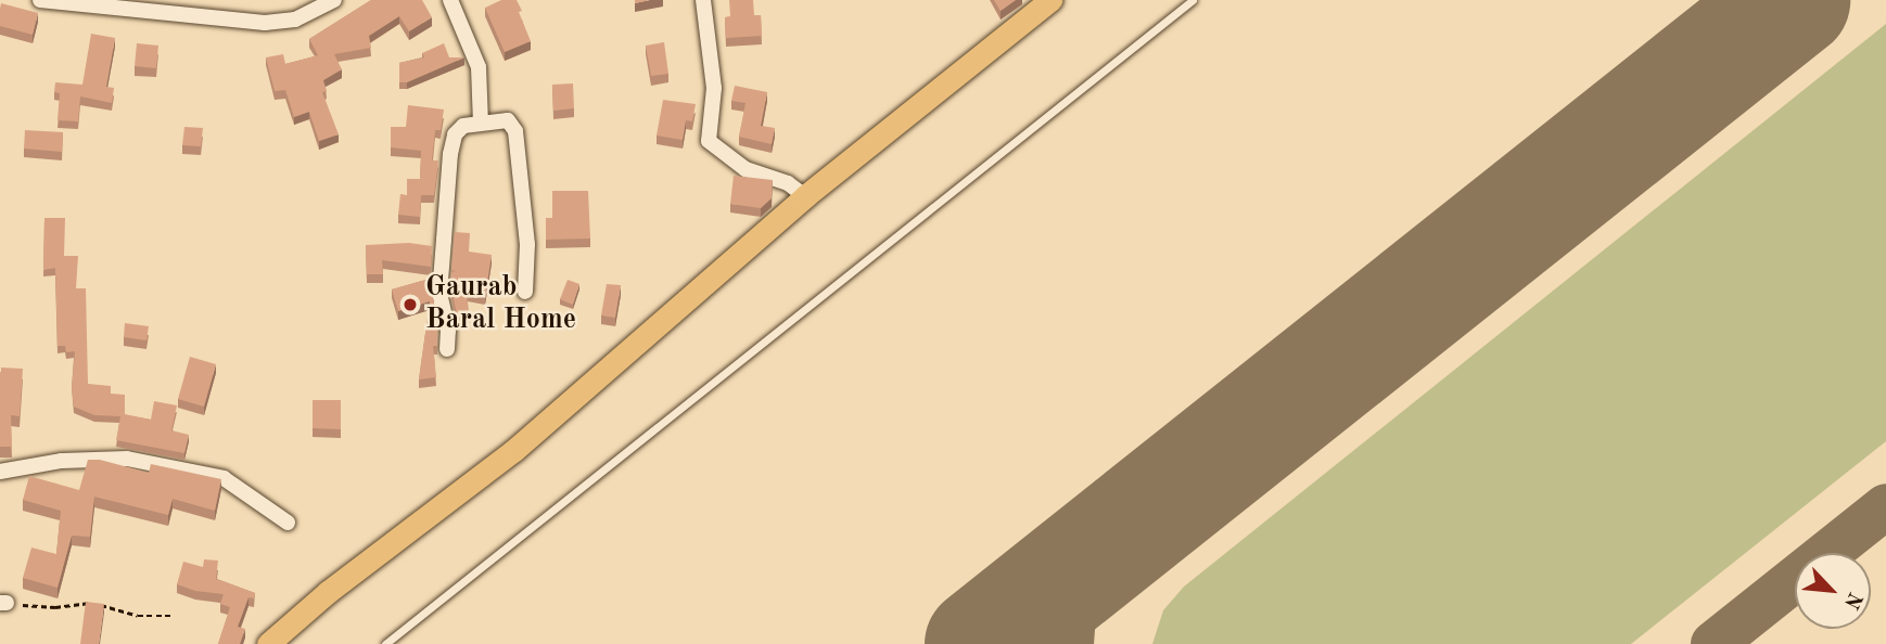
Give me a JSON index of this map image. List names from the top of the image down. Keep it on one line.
{"places":["Gaurab Baral Home"],"north":"bottom right"}
